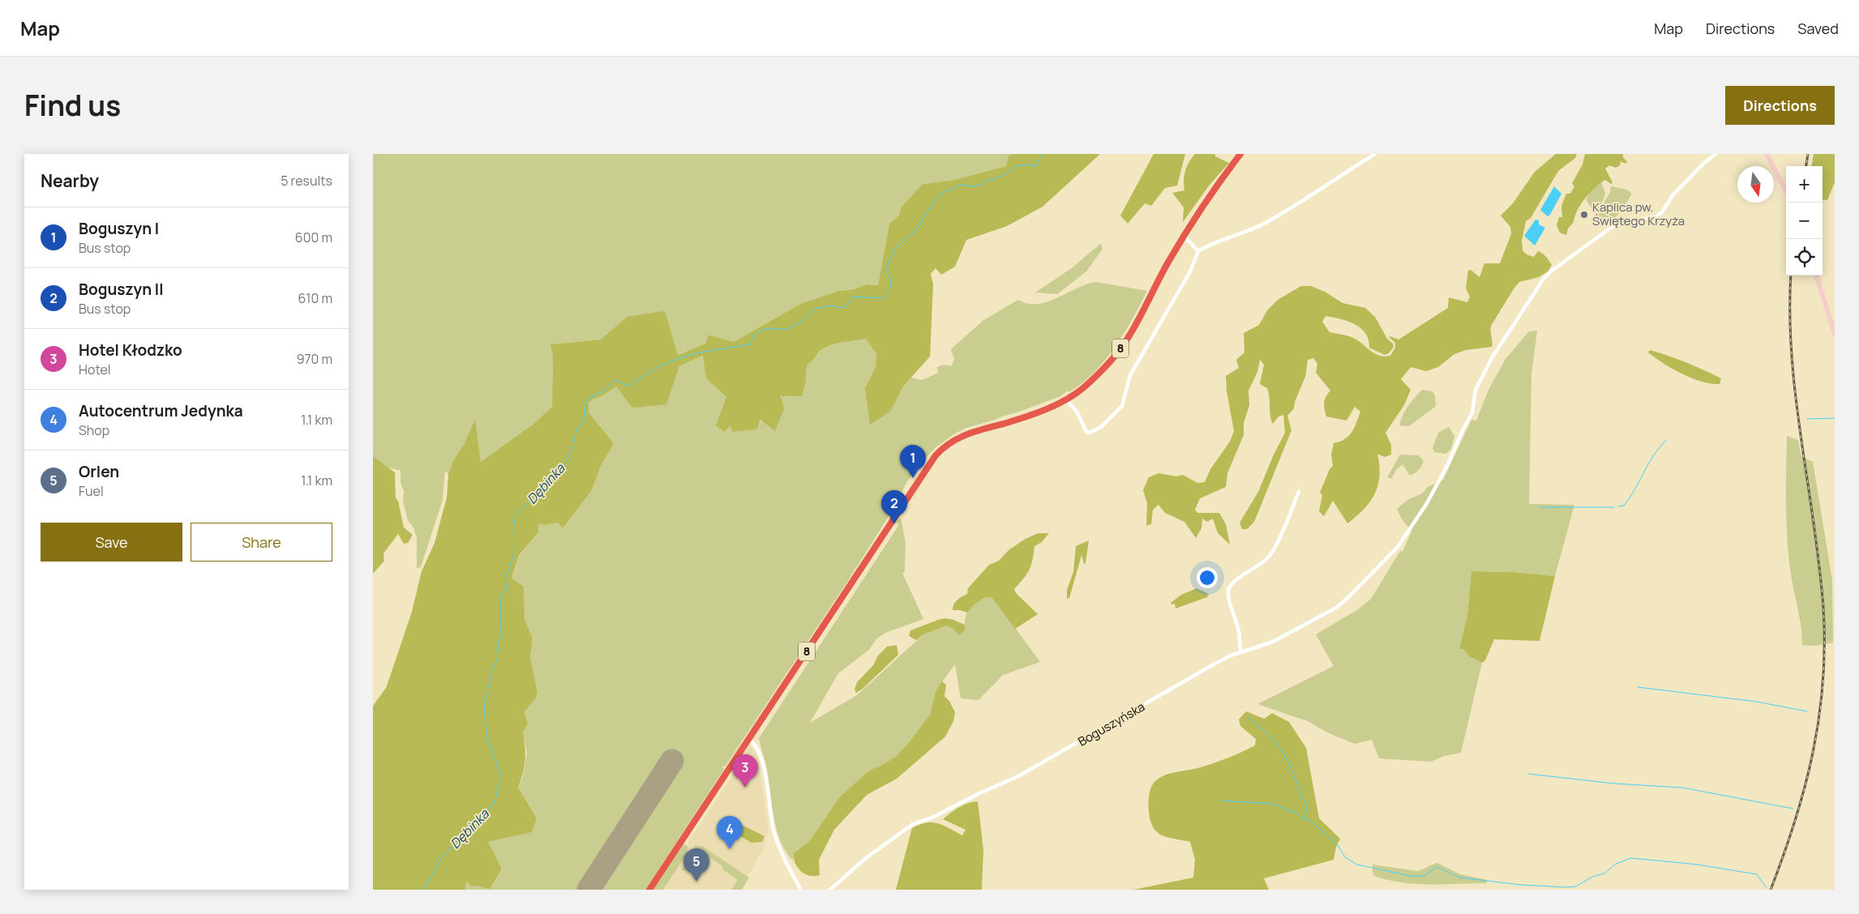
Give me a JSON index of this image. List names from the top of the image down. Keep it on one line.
{"streets":{"highway":["8"],"street":["Boguszyńska"]},"water":["Dębinka"],"places":["Kaplica pw. Świętego Krzyża"],"north":"bottom","page":{"header":"Map","nav":["Map","Directions","Saved"],"title":"Find us","buttons":["Directions",["Save","Share"]],"heading":["Nearby","5 results"],"map_buttons":["+","−"],"list":[{"mark":"1","name":"Boguszyn I","note":"Bus stop","value":"600 m"},{"mark":"2","name":"Boguszyn II","note":"Bus stop","value":"610 m"},{"mark":"3","name":"Hotel Kłodzko","note":"Hotel","value":"970 m"},{"mark":"4","name":"Autocentrum Jedynka","note":"Shop","value":"1.1 km"},{"mark":"5","name":"Orlen","note":"Fuel","value":"1.1 km"}],"pins":["1","2","3","4","5"]}}
